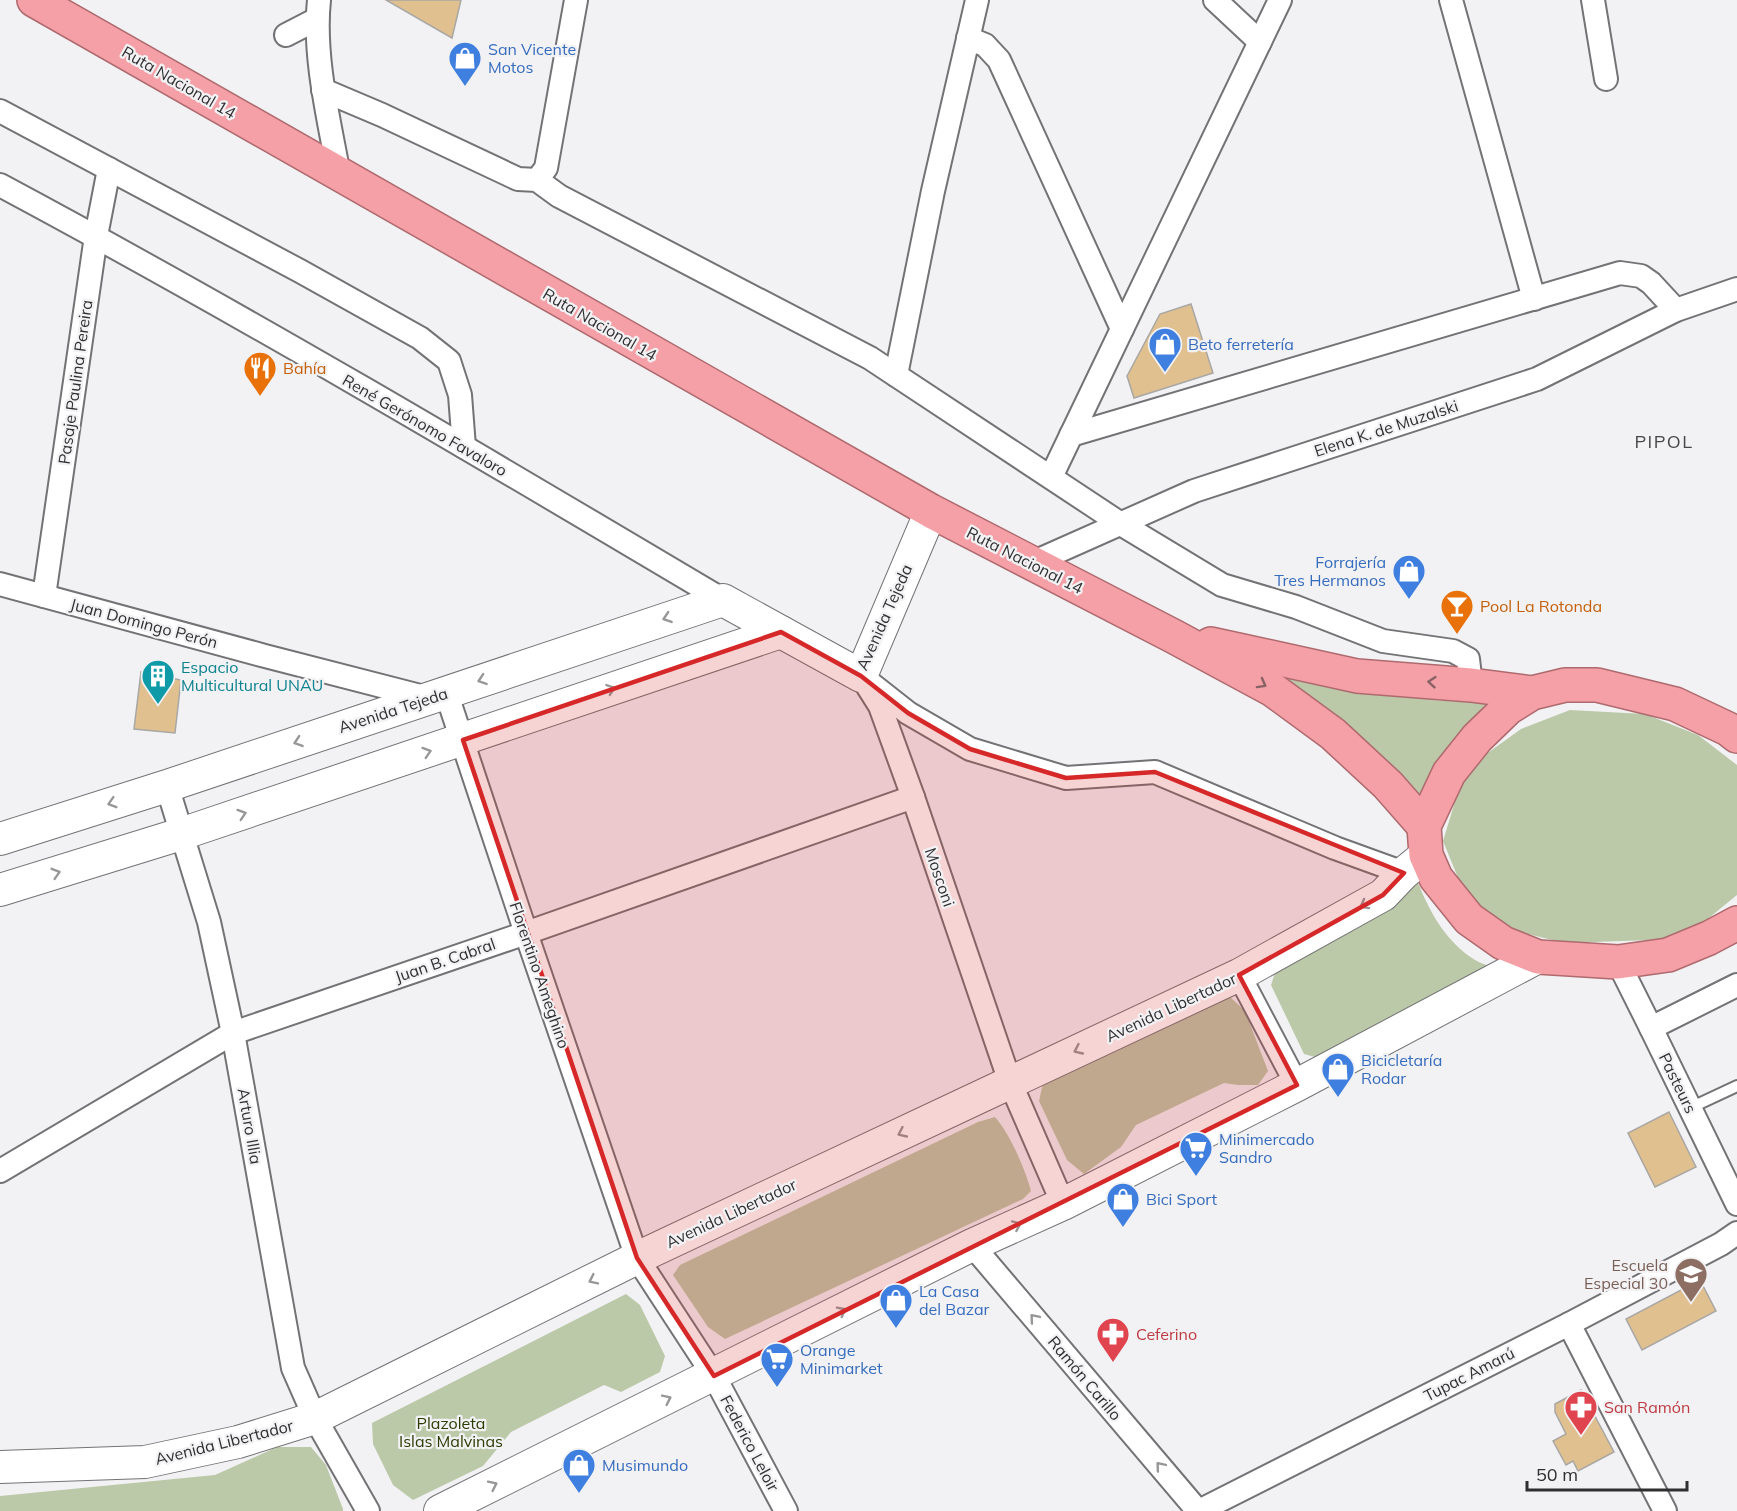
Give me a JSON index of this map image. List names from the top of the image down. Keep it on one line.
{"streets":{"highway":["Ruta Nacional 14"],"main road":["Avenida Tejeda","Avenida Libertador"],"street":["Pasaje Paulina Pereira","René Gerónomo Favaloro","Elena K. de Muzalski","Juan Domingo Perón","Mosconi","Juan B. Cabral","Florentino Ameghino","Pasteurs","Arturo Illia","Tupac Amarú","Ramón Carillo","Federico Leloir"]},"crossings":[["Ruta Nacional 14","Elena K. de Muzalski"],["Ruta Nacional 14","Avenida Tejeda"],["Ruta Nacional 14","Avenida Libertador"],["Ruta Nacional 14","Pasteurs"],["Pasaje Paulina Pereira","René Gerónomo Favaloro"],["Pasaje Paulina Pereira","Juan Domingo Perón"],["René Gerónomo Favaloro","Avenida Tejeda"],["Avenida Tejeda","Juan Domingo Perón"],["Avenida Tejeda","Mosconi"],["Avenida Tejeda","Florentino Ameghino"],["Avenida Tejeda","Arturo Illia"],["Juan Domingo Perón","Florentino Ameghino"],["Mosconi","Juan B. Cabral"],["Mosconi","Avenida Libertador"],["Juan B. Cabral","Florentino Ameghino"],["Juan B. Cabral","Arturo Illia"],["Florentino Ameghino","Avenida Libertador"],["Florentino Ameghino","Federico Leloir"],["Avenida Libertador","Arturo Illia"],["Tupac Amarú","Ramón Carillo"]],"one_way":["Ramón Carillo"],"districts":["PIPOL"],"parks":["Plazoleta Islas Malvinas"],"places":{"shop":["San Vicente Motos","Beto ferretería","Forrajería Tres Hermanos","Bicicletaría Rodar","Bici Sport","La Casa del Bazar","Musimundo"],"restaurant":["Bahía"],"bar":["Pool La Rotonda"],"building":["Espacio Multicultural UNAU"],"supermarket":["Minimercado Sandro","Orange Minimarket"],"school or university":["Escuela Especial 30"],"pharmacy":["Ceferino","San Ramón"]},"scale_bar":"50 m"}
